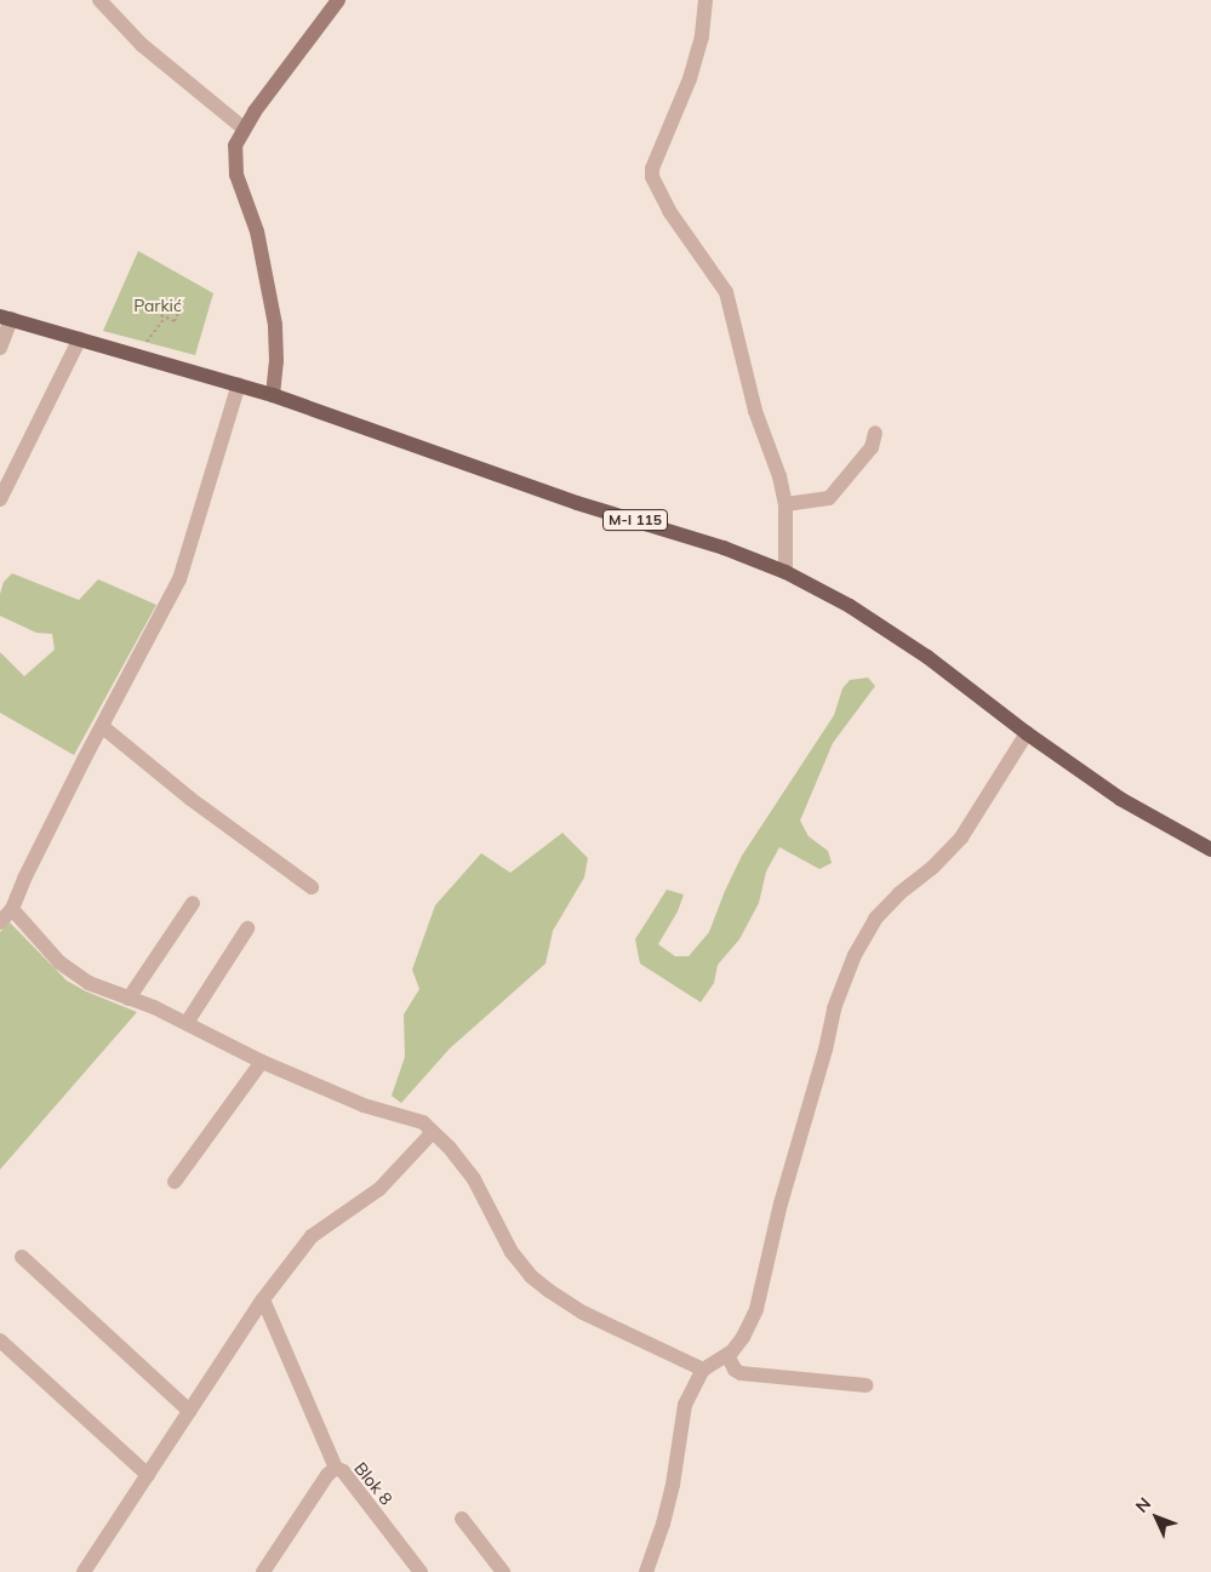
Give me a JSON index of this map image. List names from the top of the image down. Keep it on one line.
{"streets":{"main road":["M-I 115"],"street":["Blok 8"]},"parks":["Parkić"],"north":"top left"}
